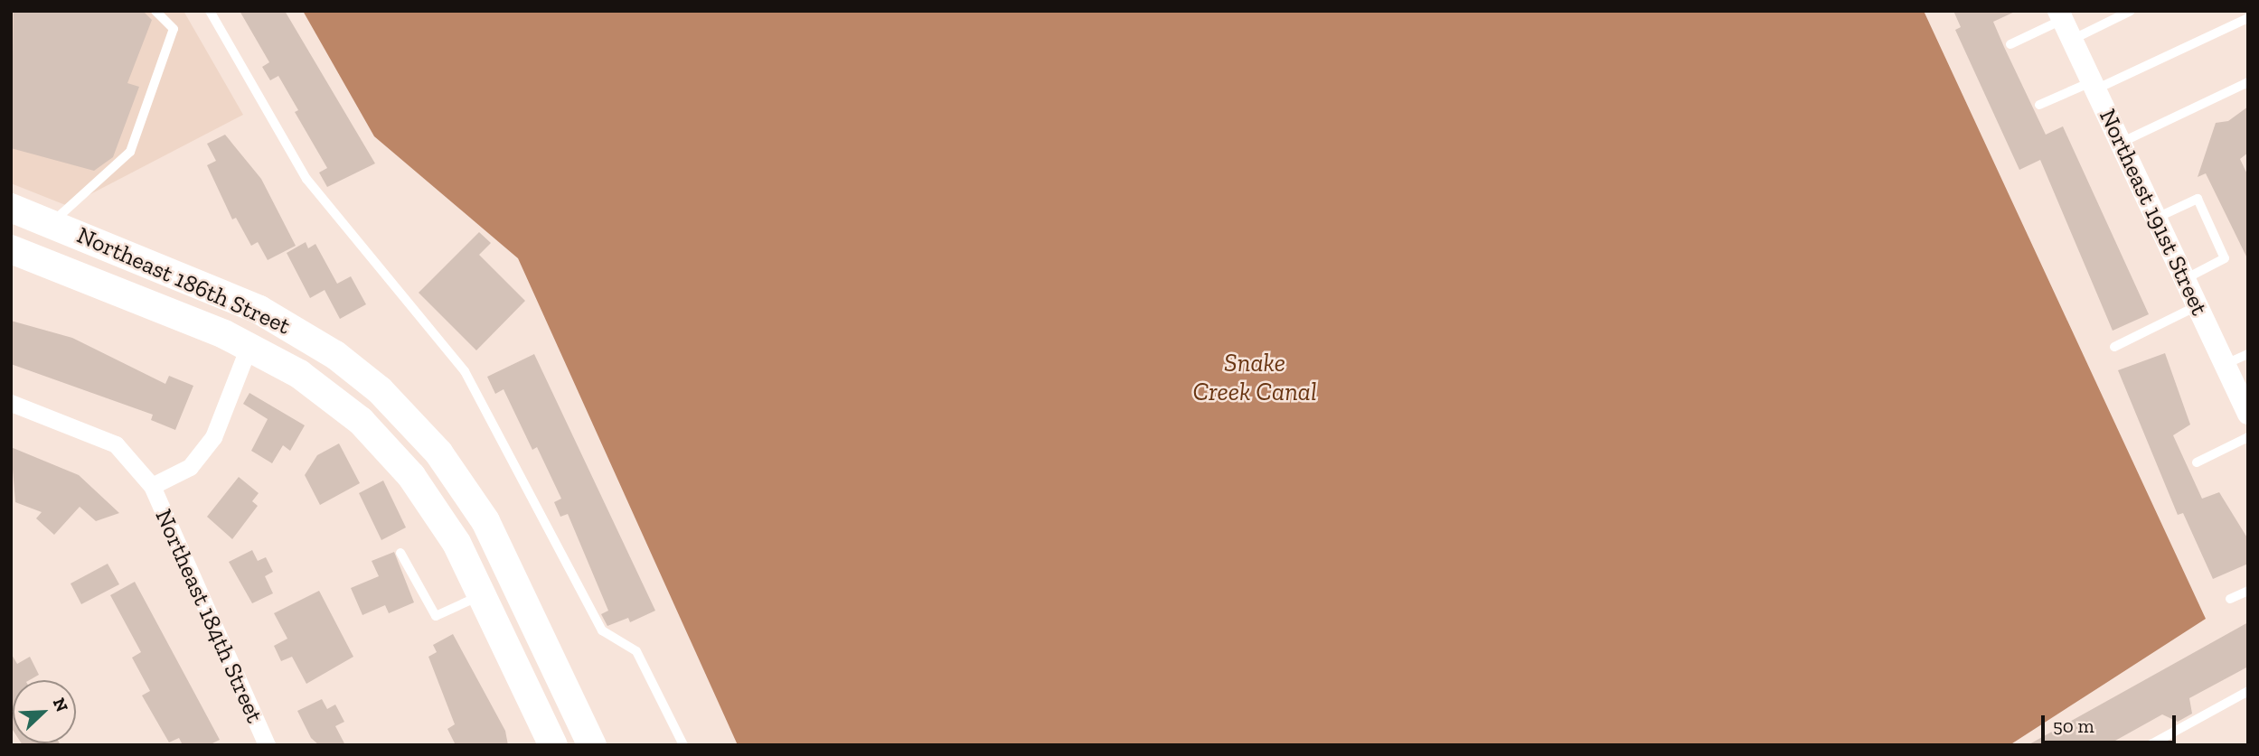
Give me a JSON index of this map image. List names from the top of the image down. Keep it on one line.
{"streets":{"main road":["Northeast 186th Street"],"street":["Northeast 191st Street","Northeast 184th Street"]},"water":["Snake Creek Canal"],"scale_bar":"50 m","north":"top right"}
